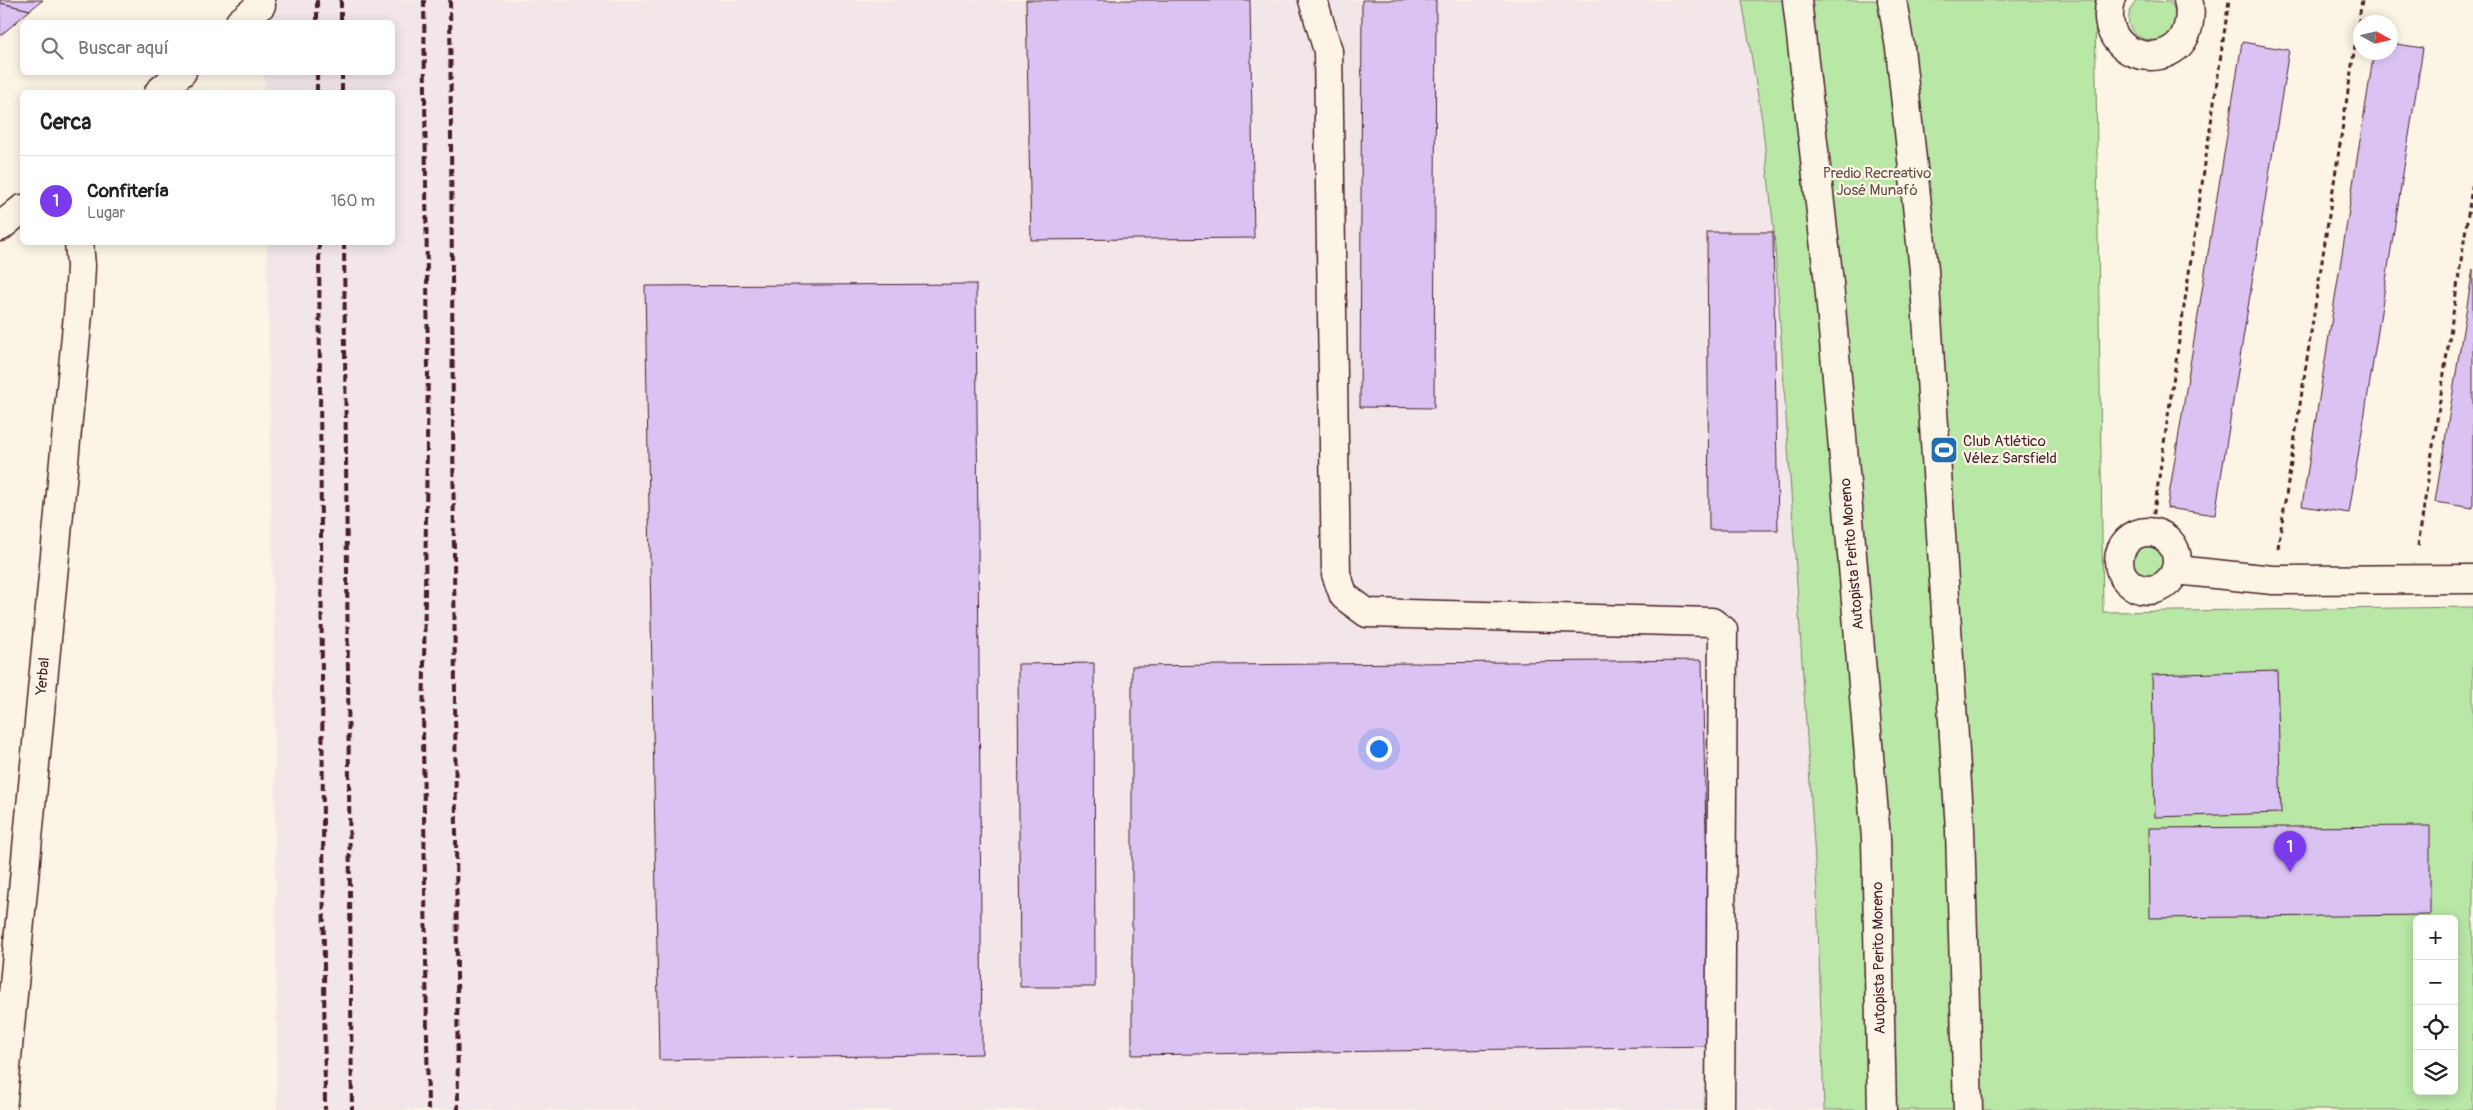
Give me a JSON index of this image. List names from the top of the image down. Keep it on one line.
{"streets":{"main road":["Autopista Perito Moreno","Yerbal"]},"parks":["Predio Recreativo José Munafó"],"places":{"sports":["Club Atlético Vélez Sarsfield"]},"north":"right","page":{"search":"Buscar aquí","heading":"Cerca","list":[{"mark":"1","name":"Confitería","note":"Lugar","value":"160 m"}],"pins":"1","map_buttons":["+","−"]}}
